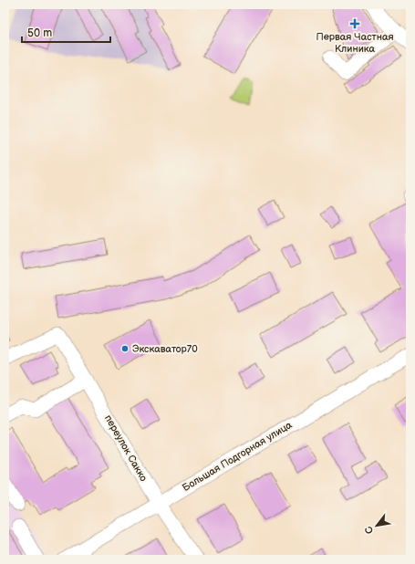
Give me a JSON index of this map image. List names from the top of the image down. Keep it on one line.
{"streets":{"street":["переулок Сакко","Большая Подгорная улица"]},"crossings":[["переулок Сакко","Большая Подгорная улица"]],"places":{"health":["Первая Частная Клиника"],"other":["Экскаватор70"]},"scale_bar":"50 m","north":"bottom left"}
